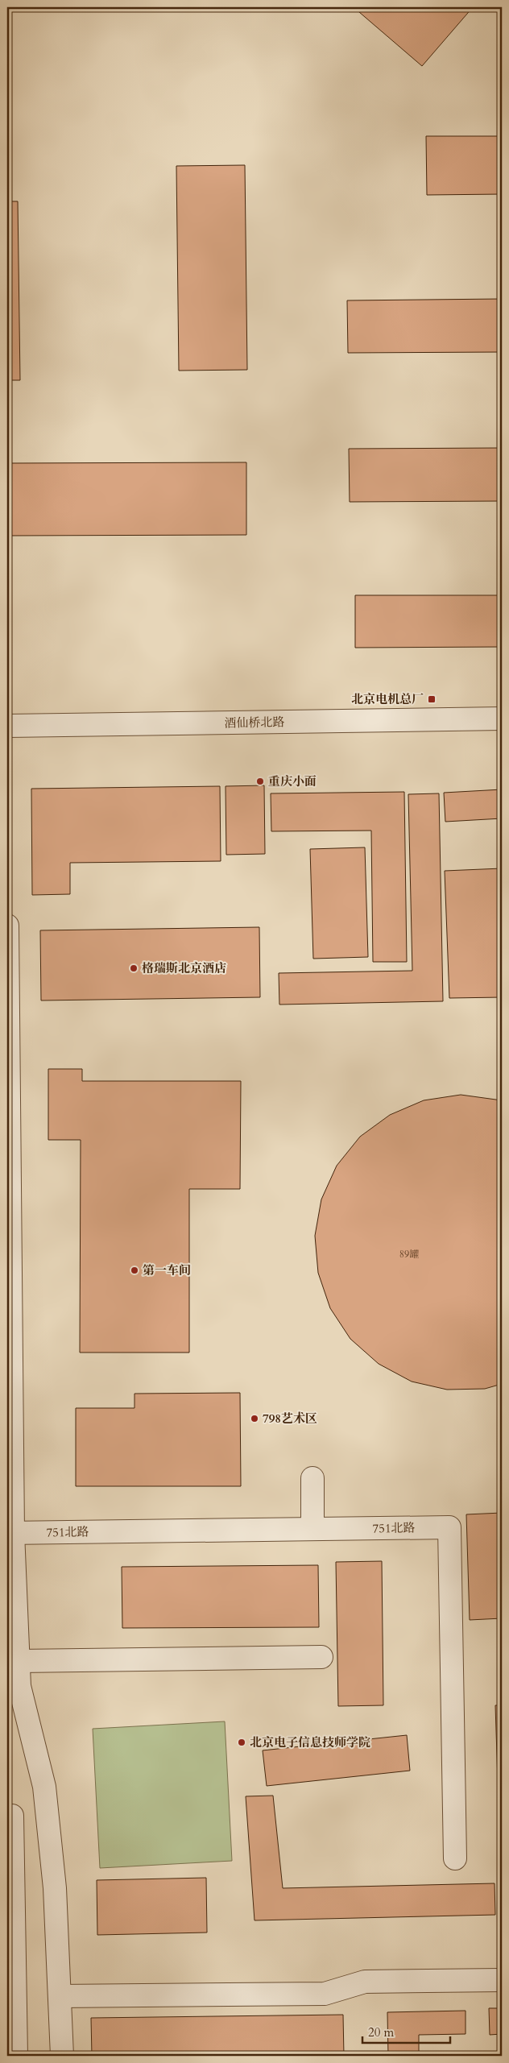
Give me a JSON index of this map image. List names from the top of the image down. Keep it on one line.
{"streets":{"street":["酒仙桥北路","751北路"]},"places":{"transit":["北京电机总厂"],"other":["重庆小面","格瑞斯北京酒店","第一车间","798艺术区","北京电子信息技师学院"]},"house_numbers":["89罐"],"scale_bar":"20 m"}
